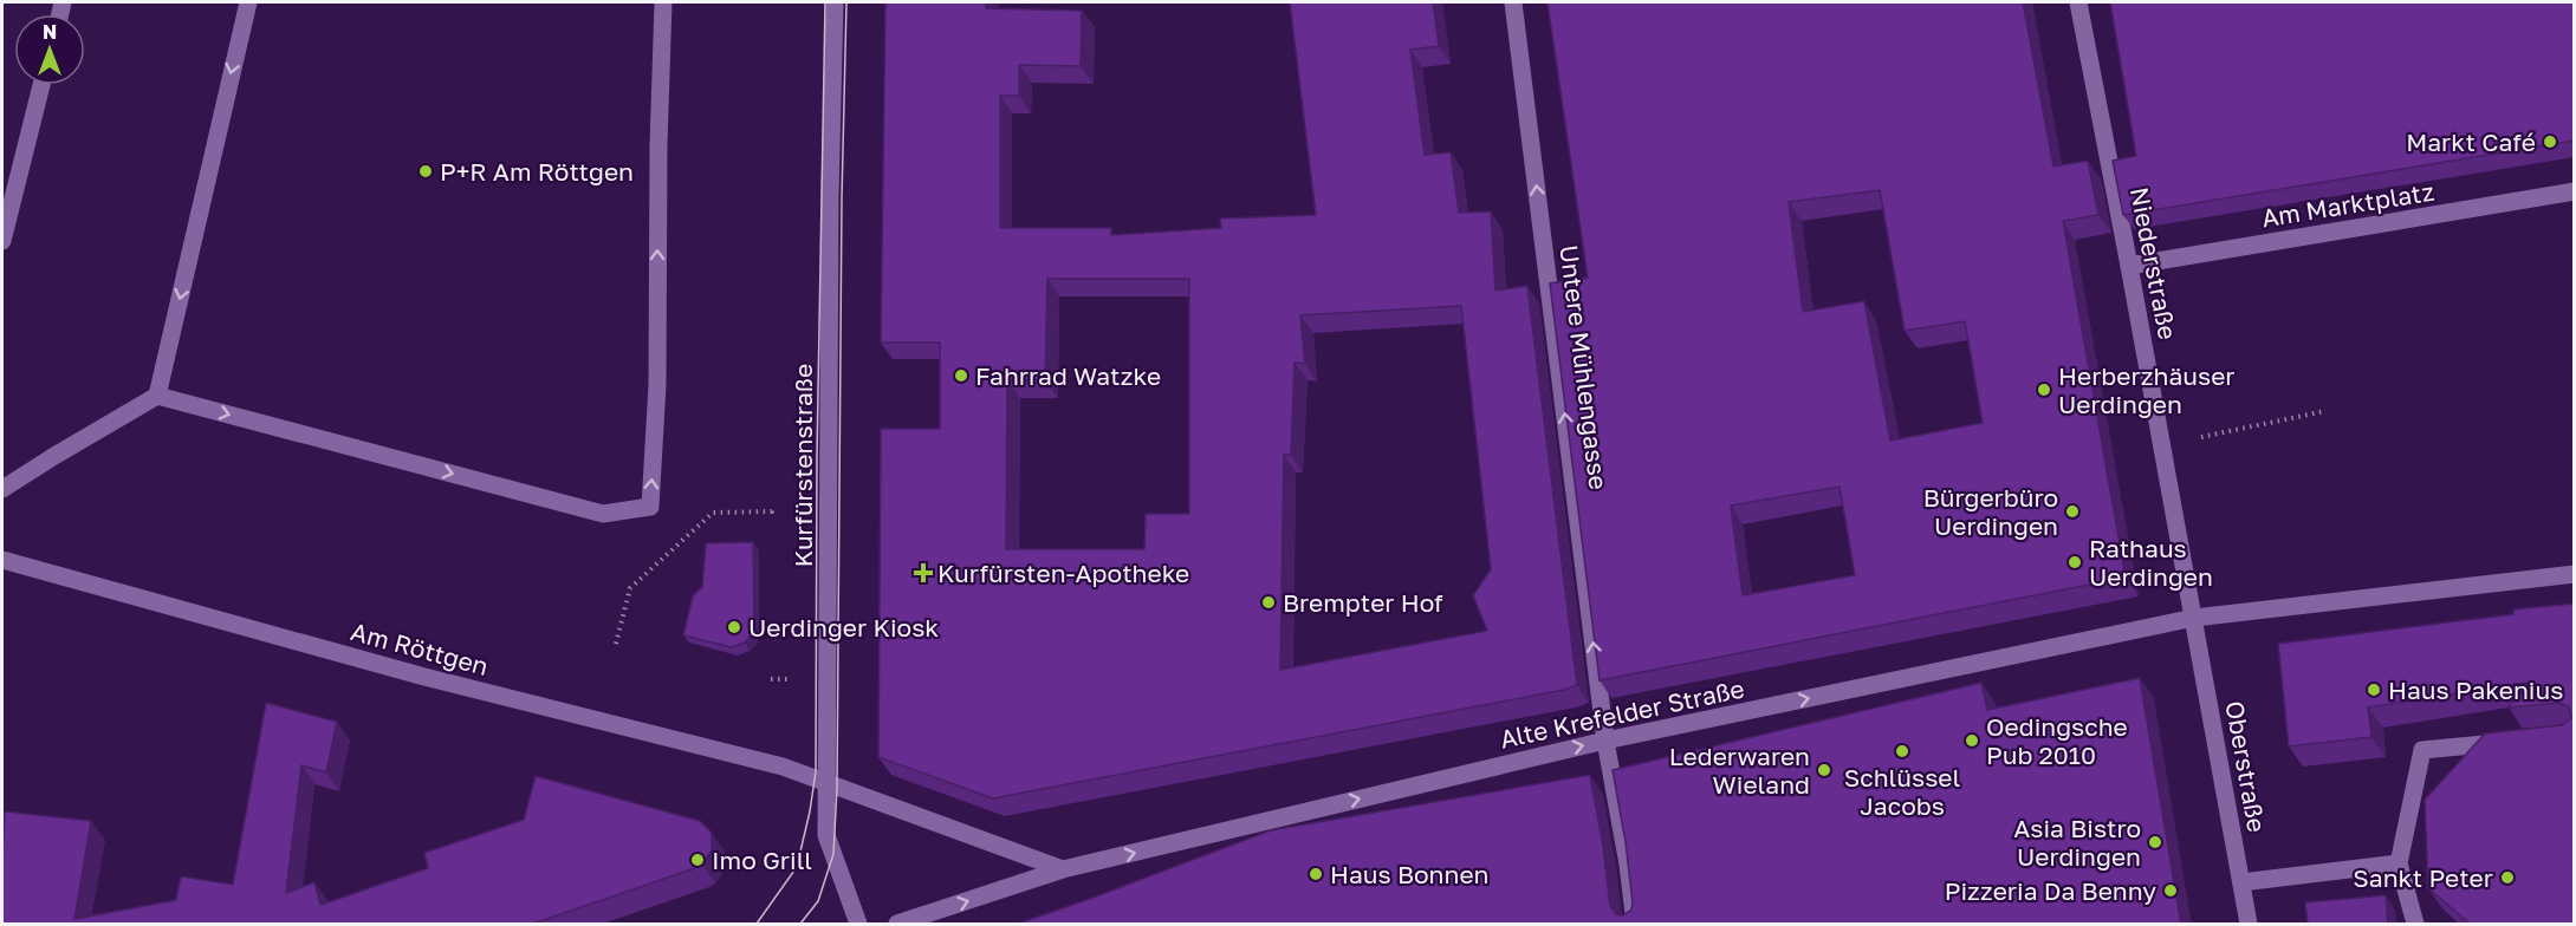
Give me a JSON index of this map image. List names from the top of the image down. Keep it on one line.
{"streets":{"street":["Am Marktplatz","Niederstraße","Untere Mühlengasse","Kurfürstenstraße","Am Röttgen","Alte Krefelder Straße","Oberstraße"]},"crossings":[["Am Marktplatz","Niederstraße"],["Niederstraße","Alte Krefelder Straße"],["Niederstraße","Oberstraße"],["Untere Mühlengasse","Alte Krefelder Straße"],["Kurfürstenstraße","Am Röttgen"],["Alte Krefelder Straße","Oberstraße"]],"one_way":["Untere Mühlengasse","Alte Krefelder Straße"],"places":{"other":["Markt Café","P+R Am Röttgen","Fahrrad Watzke","Herberzhäuser Uerdingen","Bürgerbüro Uerdingen","Rathaus Uerdingen","Brempter Hof","Uerdinger Kiosk","Haus Pakenius","Oedingsche Pub 2010","Schlüssel Jacobs","Lederwaren Wieland","Asia Bistro Uerdingen","Imo Grill","Haus Bonnen","Sankt Peter","Pizzeria Da Benny"],"health":["Kurfürsten-Apotheke"]},"north":"top"}
